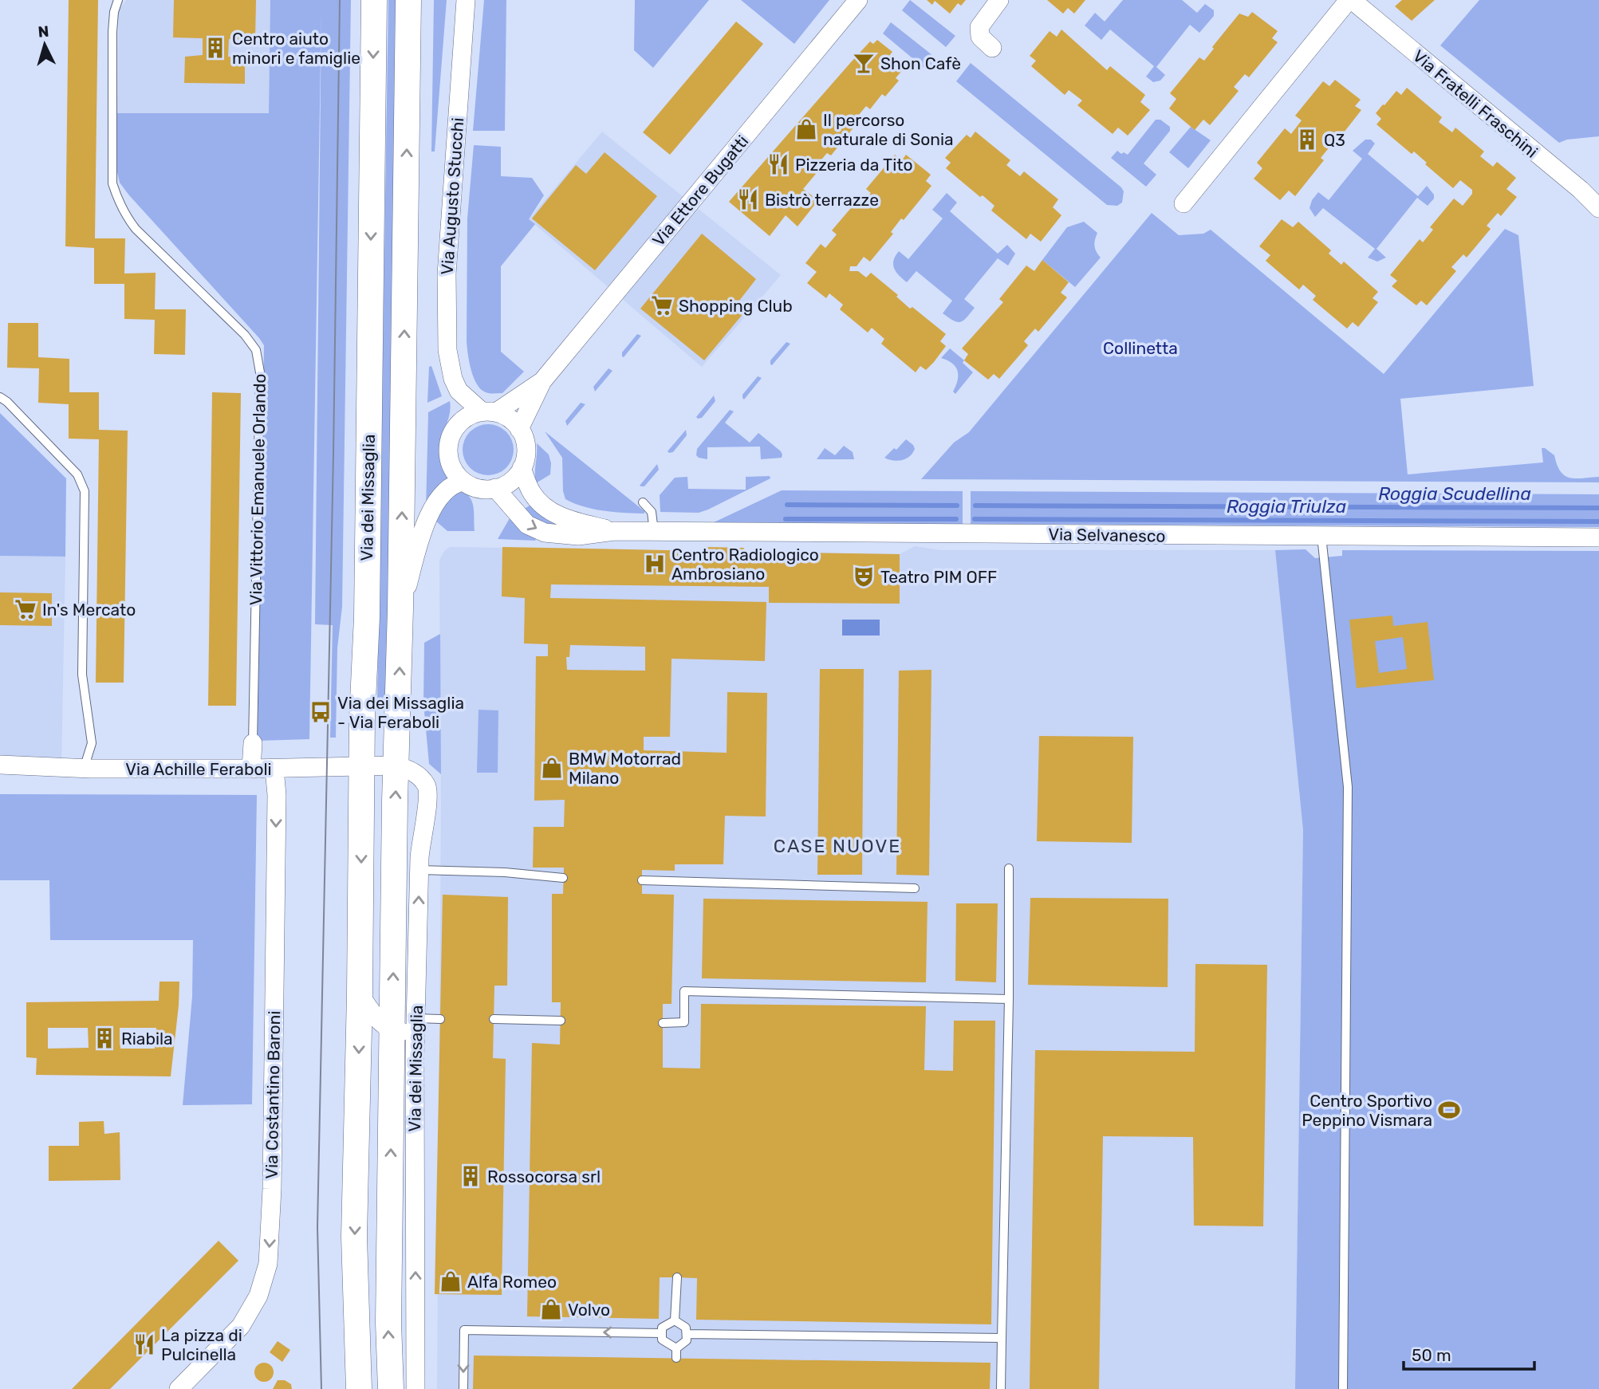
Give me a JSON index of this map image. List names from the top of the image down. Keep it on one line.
{"streets":{"main road":["Via dei Missaglia"],"street":["Via Fratelli Fraschini","Via Ettore Bugatti","Via Augusto Stucchi","Via Vittorio Emanuele Orlando","Via Selvanesco","Via Achille Feraboli","Via Costantino Baroni"]},"crossings":[["Via Ettore Bugatti","Via Augusto Stucchi"],["Via Ettore Bugatti","Via Selvanesco"],["Via Augusto Stucchi","Via Selvanesco"],["Via Vittorio Emanuele Orlando","Via Achille Feraboli"],["Via dei Missaglia","Via Achille Feraboli"],["Via Achille Feraboli","Via Costantino Baroni"]],"one_way":["Via Costantino Baroni"],"districts":["CASE NUOVE"],"water":["Roggia Scudellina","Roggia Triulza"],"parks":["Collinetta"],"places":{"building":["Centro aiuto minori e famiglie","Q3","Riabila","Rossocorsa srl"],"bar":["Shon Cafè"],"shop":["Il percorso naturale di Sonia","BMW Motorrad Milano","Alfa Romeo","Volvo"],"restaurant":["Pizzeria da Tito","Bistrò terrazze","La pizza di Pulcinella"],"supermarket":["Shopping Club","In's Mercato"],"hospital":["Centro Radiologico Ambrosiano"],"theatre":["Teatro PIM OFF"],"bus stop":["Via dei Missaglia - Via Feraboli"],"sports":["Centro Sportivo Peppino Vismara"]},"scale_bar":"50 m","north":"top"}
